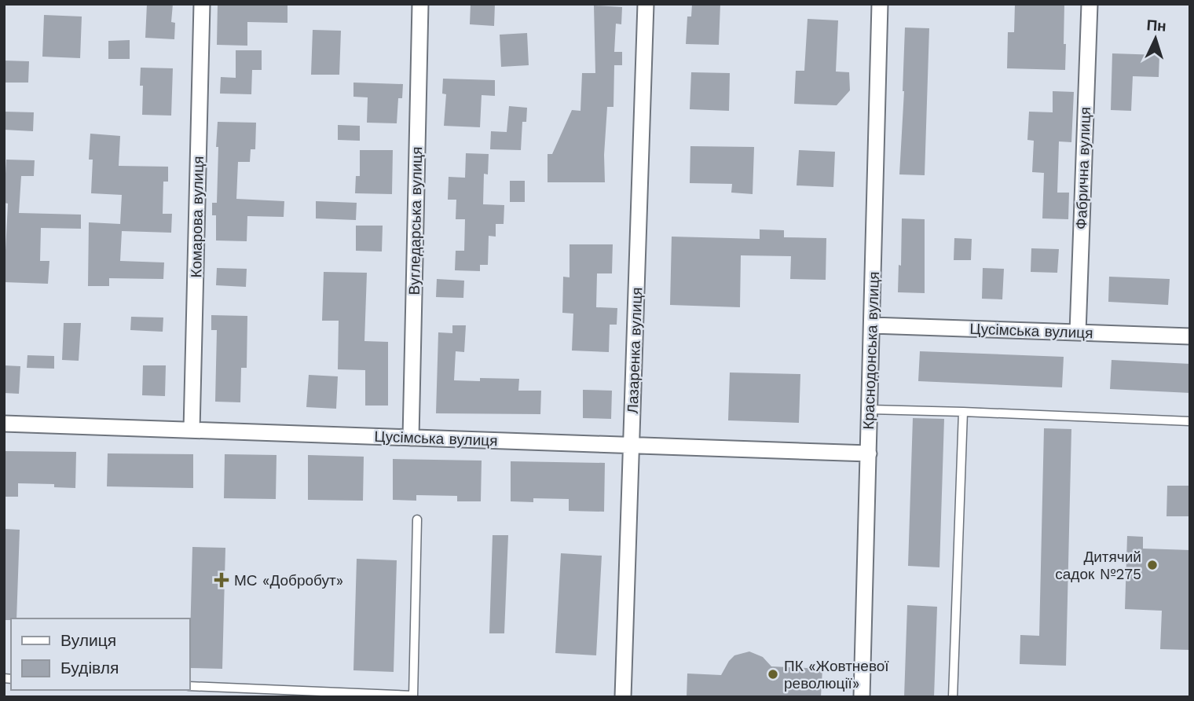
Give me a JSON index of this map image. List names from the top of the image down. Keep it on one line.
{"streets":{"street":["Фабрична вулиця","Комарова вулиця","Вугледарська вулиця","Цусімська вулиця","Лазаренка вулиця","Краснодонська вулиця"]},"crossings":[["Фабрична вулиця","Цусімська вулиця"],["Комарова вулиця","Цусімська вулиця"],["Вугледарська вулиця","Цусімська вулиця"],["Цусімська вулиця","Лазаренка вулиця"],["Цусімська вулиця","Краснодонська вулиця"]],"places":{"other":["Дитячий садок №275","ПК «Жовтневої революції»"],"health":["МС «Добробут»"]},"legend":["Вулиця","Будівля"],"north":"top"}
